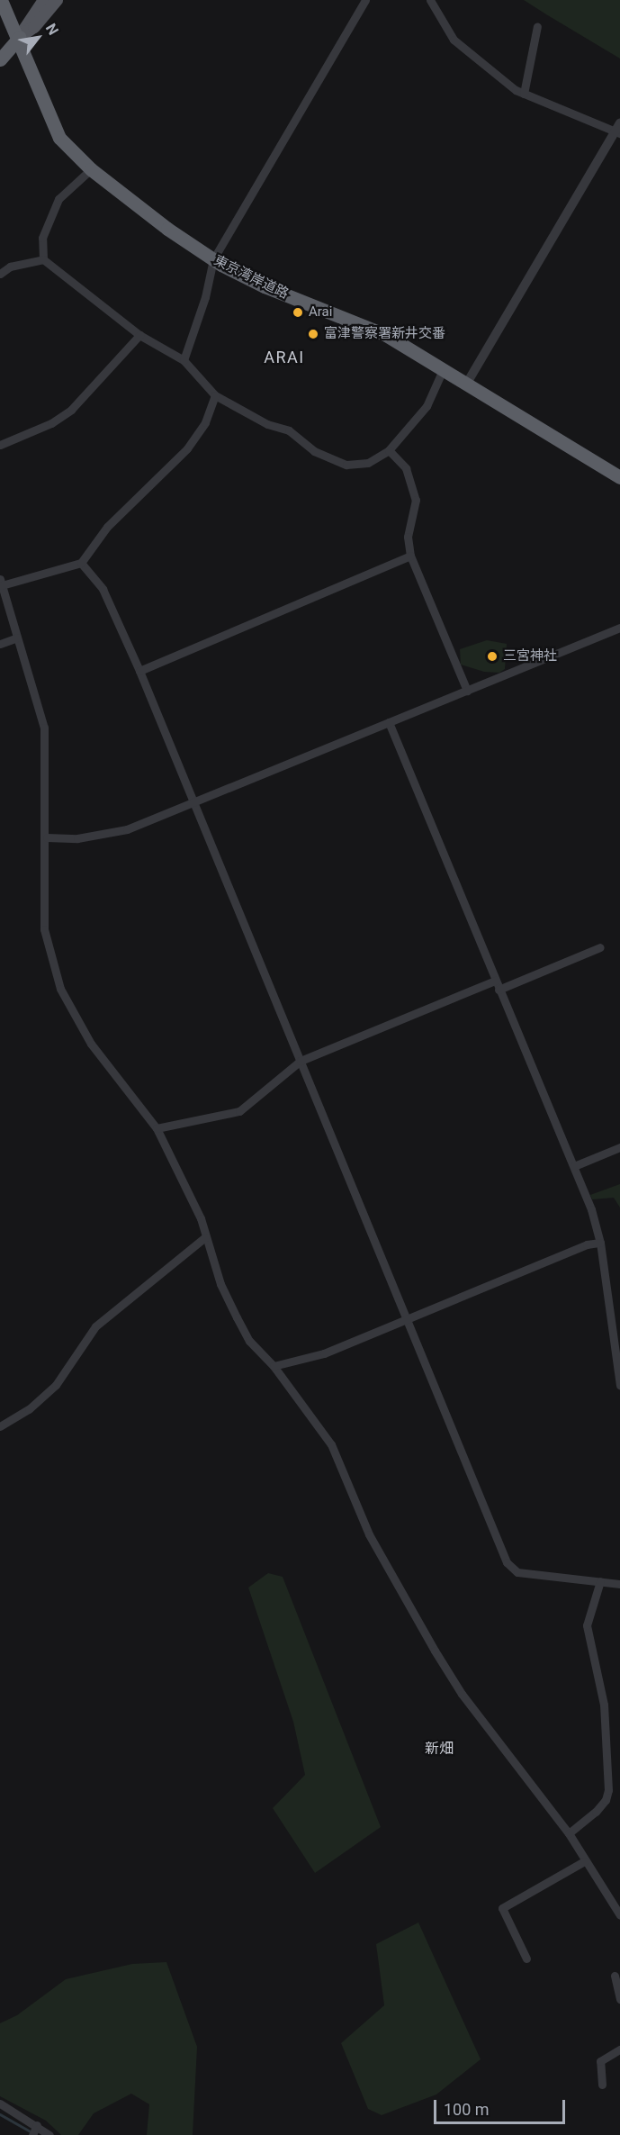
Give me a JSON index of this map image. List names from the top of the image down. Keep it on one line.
{"streets":{"highway":["東京湾岸道路"]},"districts":["ARAI","新畑"],"places":["Arai","富津警察署新井交番","三宮神社"],"scale_bar":"100 m","north":"top right"}
